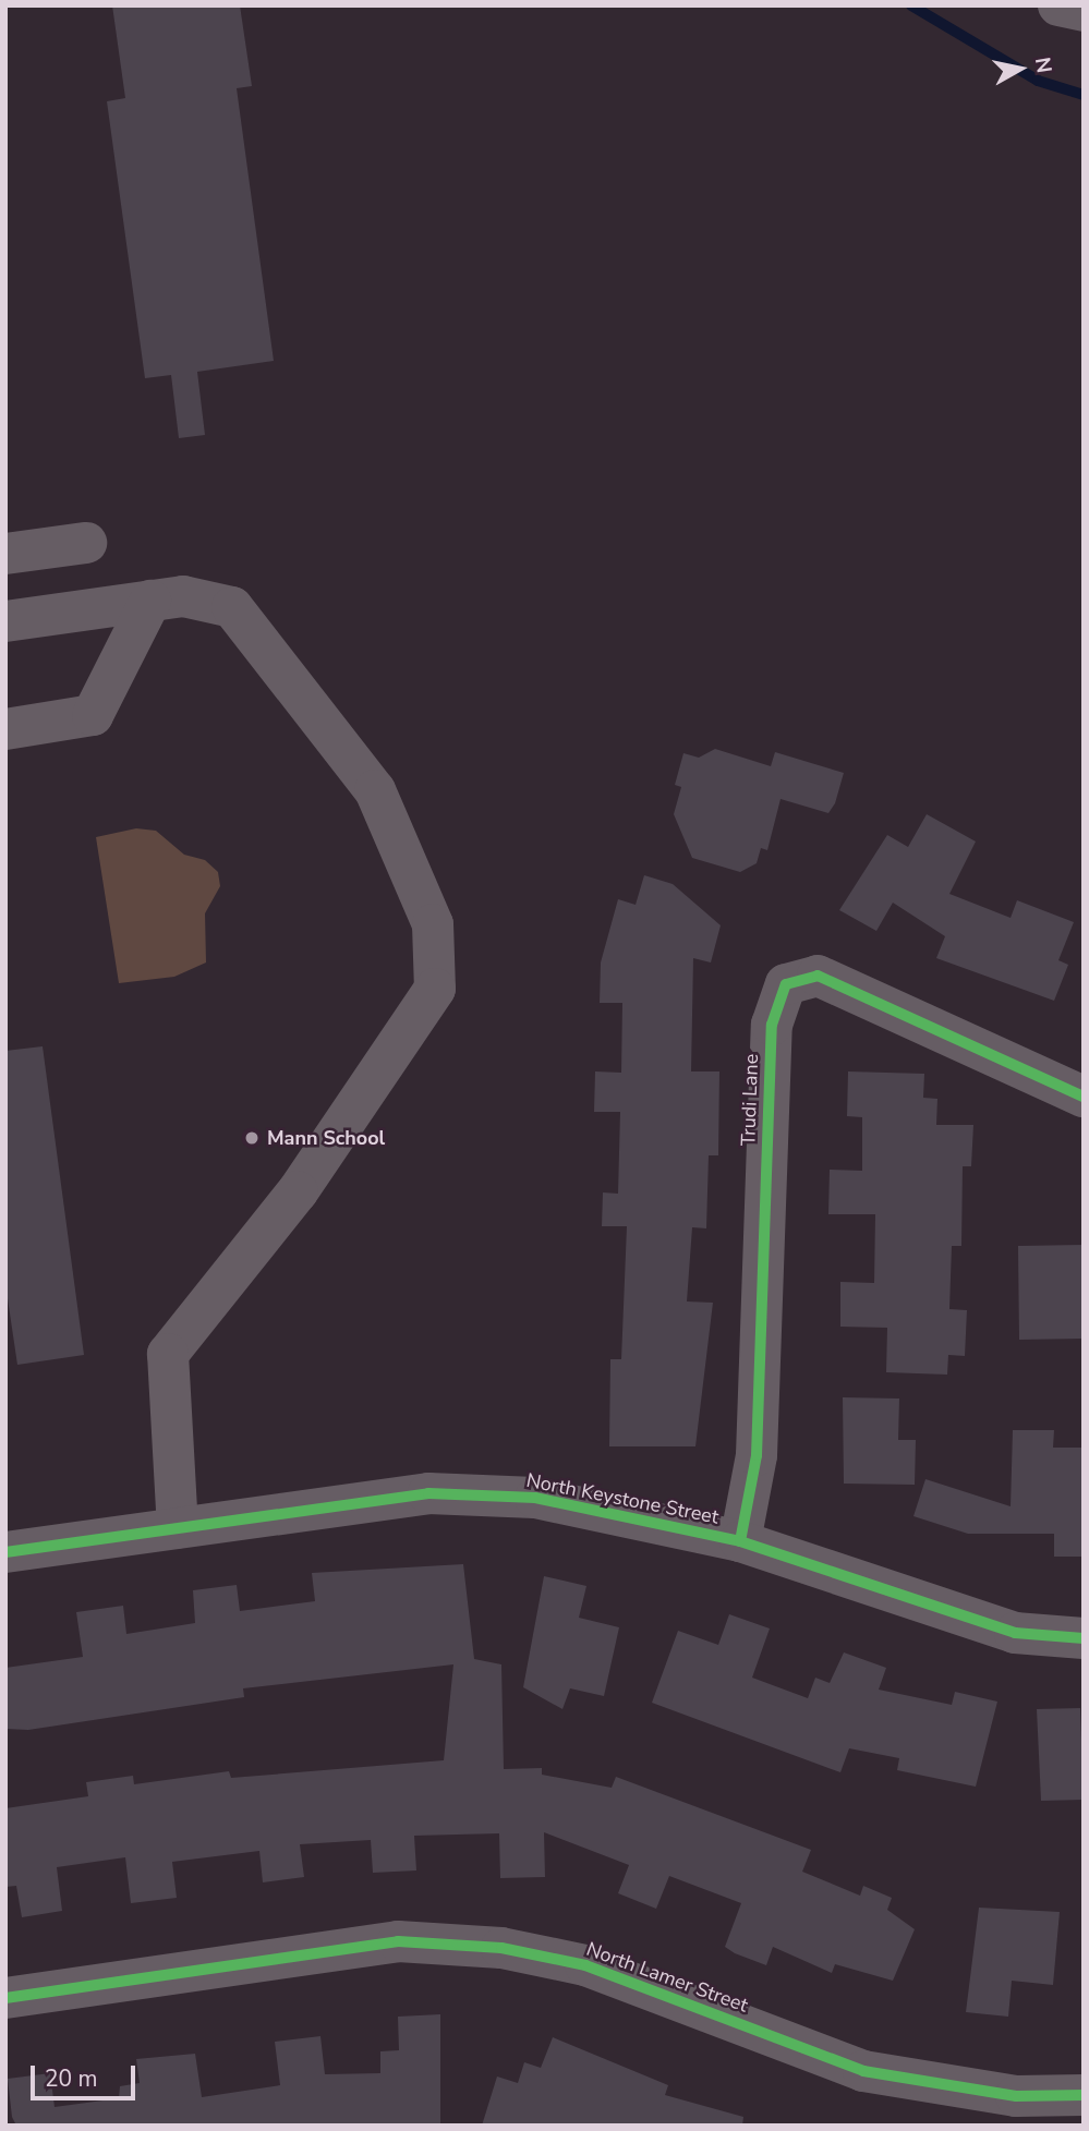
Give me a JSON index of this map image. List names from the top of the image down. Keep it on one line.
{"streets":{"street":["Trudi Lane","North Keystone Street","North Lamer Street"]},"crossings":[["Trudi Lane","North Keystone Street"]],"places":["Mann School"],"scale_bar":"20 m","north":"right"}
